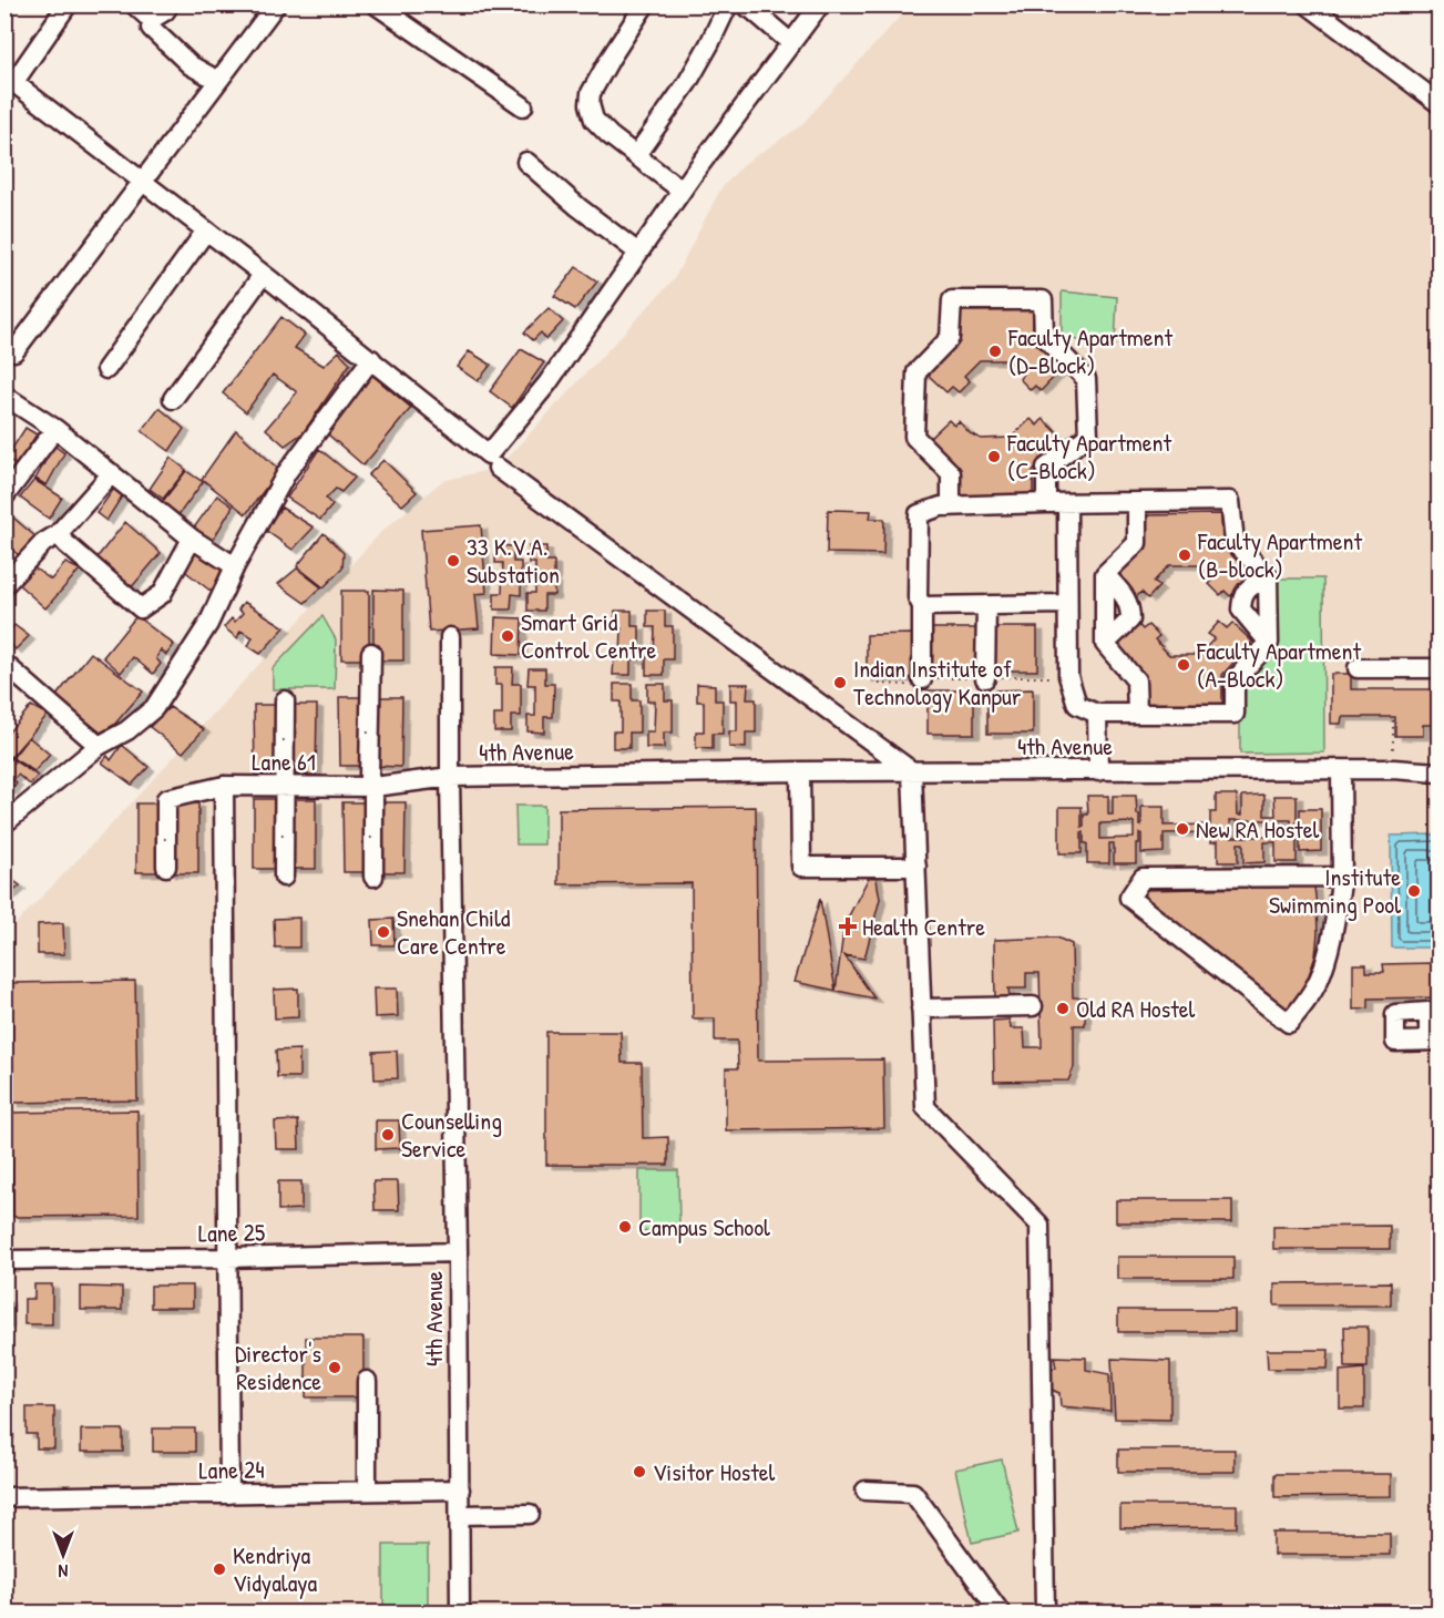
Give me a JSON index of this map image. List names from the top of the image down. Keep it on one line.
{"streets":{"street":["4th Avenue","Lane 61","Lane 25","Lane 24"]},"crossings":[["4th Avenue","Lane 61"],["4th Avenue","Lane 25"],["4th Avenue","Lane 24"],["Lane 61","Lane 25"],["Lane 61","Lane 24"]],"places":{"other":["Faculty Apartment (D-Block)","Faculty Apartment (C-Block)","Faculty Apartment (B-block)","33 K.V.A. Substation","Smart Grid Control Centre","Faculty Apartment (A-Block)","Indian Institute of Technology Kanpur","New RA Hostel","Institute Swimming Pool","Snehan Child Care Centre","Old RA Hostel","Counselling Service","Campus School","Director's Residence","Visitor Hostel","Kendriya Vidyalaya"],"health":["Health Centre"]},"north":"bottom"}
